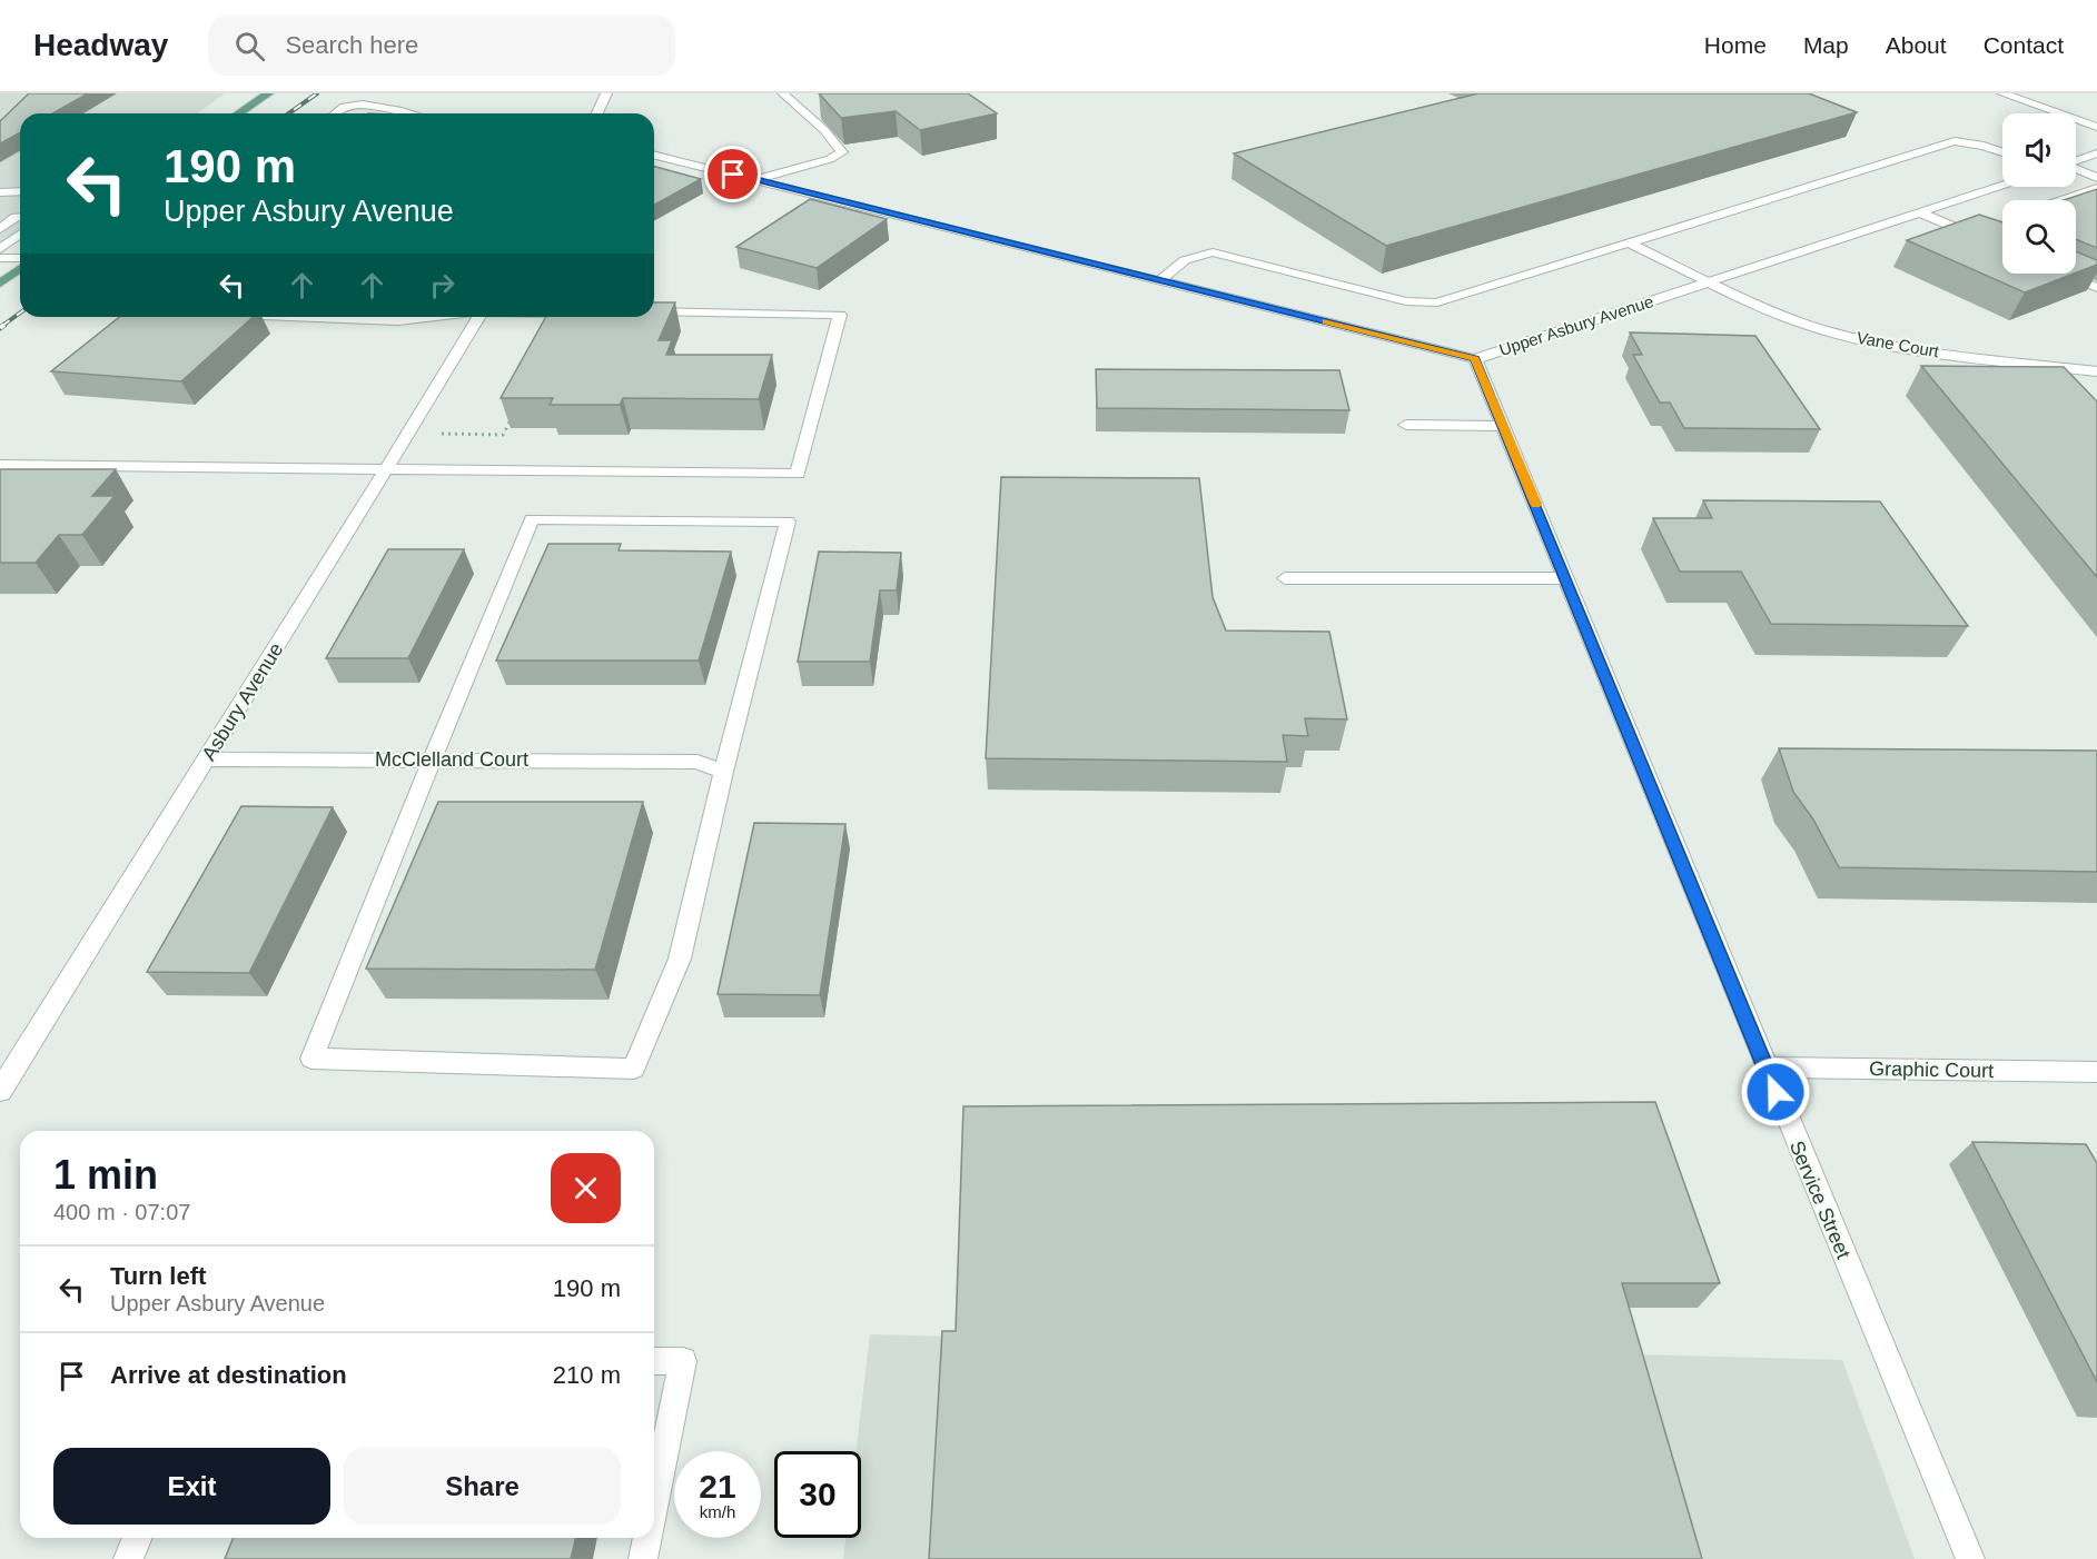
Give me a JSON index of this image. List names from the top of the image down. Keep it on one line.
{"streets":{"street":["Upper Asbury Avenue","Vane Court","Asbury Avenue","McClelland Court","Graphic Court","Service Street"]},"crossings":[["Upper Asbury Avenue","Vane Court"],["Upper Asbury Avenue","Service Street"],["Asbury Avenue","McClelland Court"],["Graphic Court","Service Street"]],"page":{"header":"Headway","search":"Search here","nav":["Home","Map","About","Contact"],"turn":["190 m","Upper Asbury Avenue"],"heading":["1 min","400 m · 07:07"],"list":[{"name":"Turn left","note":"Upper Asbury Avenue","value":"190 m"},{"name":"Arrive at destination","value":"210 m"}],"buttons":["Exit","Share"],"speed":"21 km/h","limit":"30"}}
